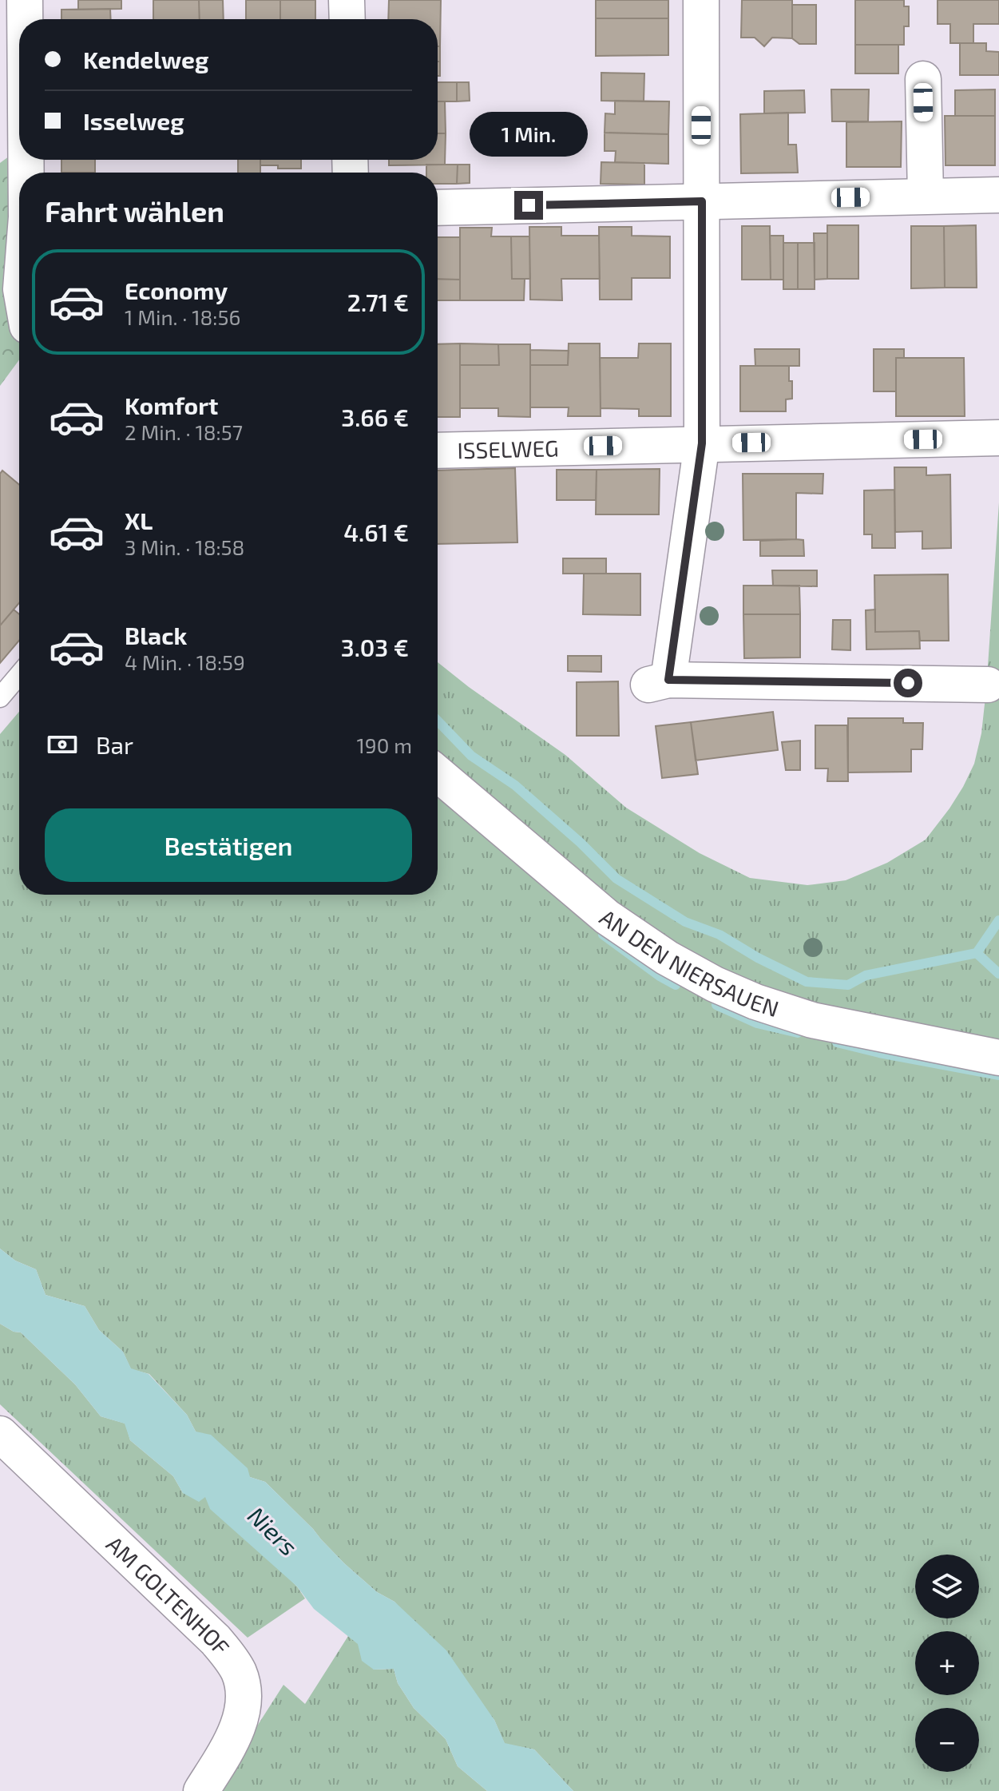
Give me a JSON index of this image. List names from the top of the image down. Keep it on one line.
{"streets":{"street":["ISSELWEG","AN DEN NIERSAUEN","AM GOLTENHOF"]},"water":["Niers"],"page":{"banner":["Kendelweg","Isselweg"],"bubble":"1 Min.","heading":"Fahrt wählen","list":[{"name":"Economy","note":"1 Min. · 18:56","value":"2.71 €"},{"name":"Komfort","note":"2 Min. · 18:57","value":"3.66 €"},{"name":"XL","note":"3 Min. · 18:58","value":"4.61 €"},{"name":"Black","note":"4 Min. · 18:59","value":"3.03 €"}],"pay":["Bar","190 m"],"buttons":"Bestätigen","map_buttons":["+","−"]}}
